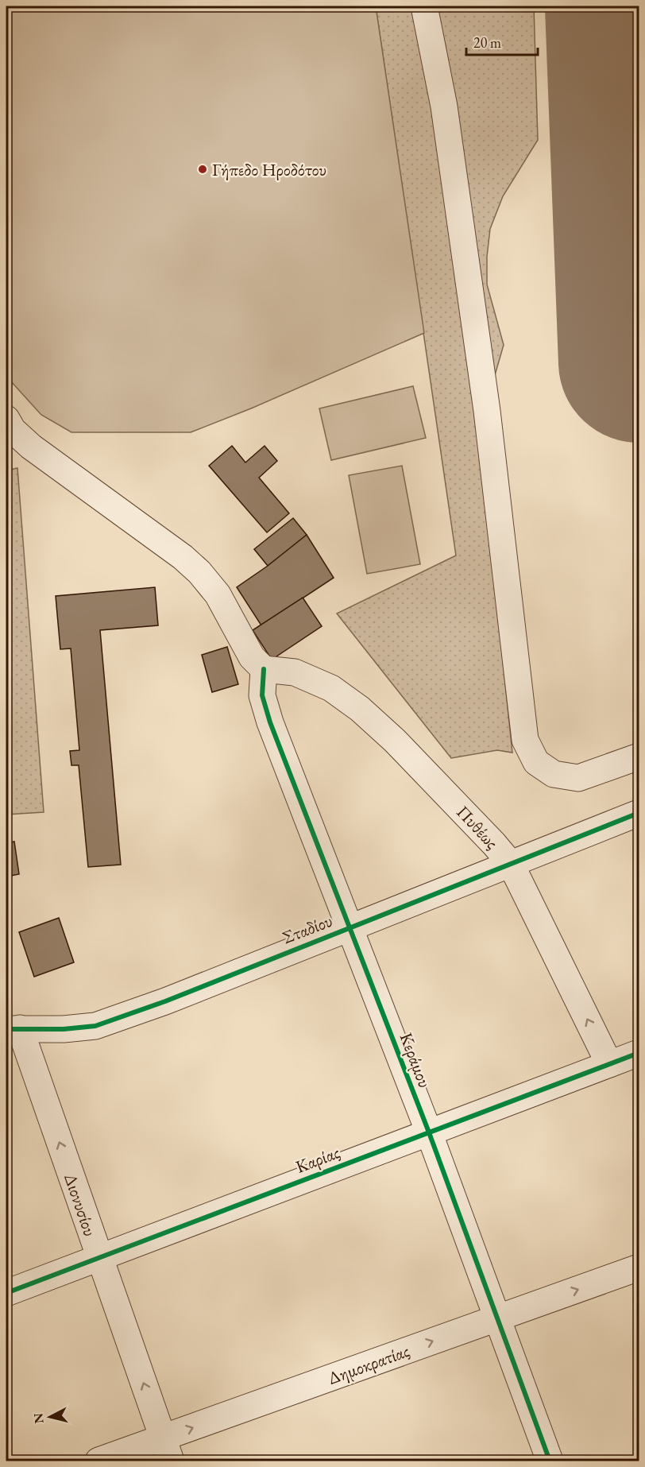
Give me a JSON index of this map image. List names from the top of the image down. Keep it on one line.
{"streets":{"street":["Πυθέως","Σταδίου","Κεράμου","Καρίας","Διονυσίου","Δημοκρατίας"]},"crossings":[["Πυθέως","Σταδίου"],["Πυθέως","Κεράμου"],["Πυθέως","Καρίας"],["Σταδίου","Κεράμου"],["Σταδίου","Διονυσίου"],["Κεράμου","Καρίας"],["Κεράμου","Δημοκρατίας"],["Καρίας","Διονυσίου"],["Διονυσίου","Δημοκρατίας"]],"one_way":["Πυθέως","Διονυσίου","Δημοκρατίας"],"places":["Γήπεδο Ηροδότου"],"scale_bar":"20 m","north":"left"}
